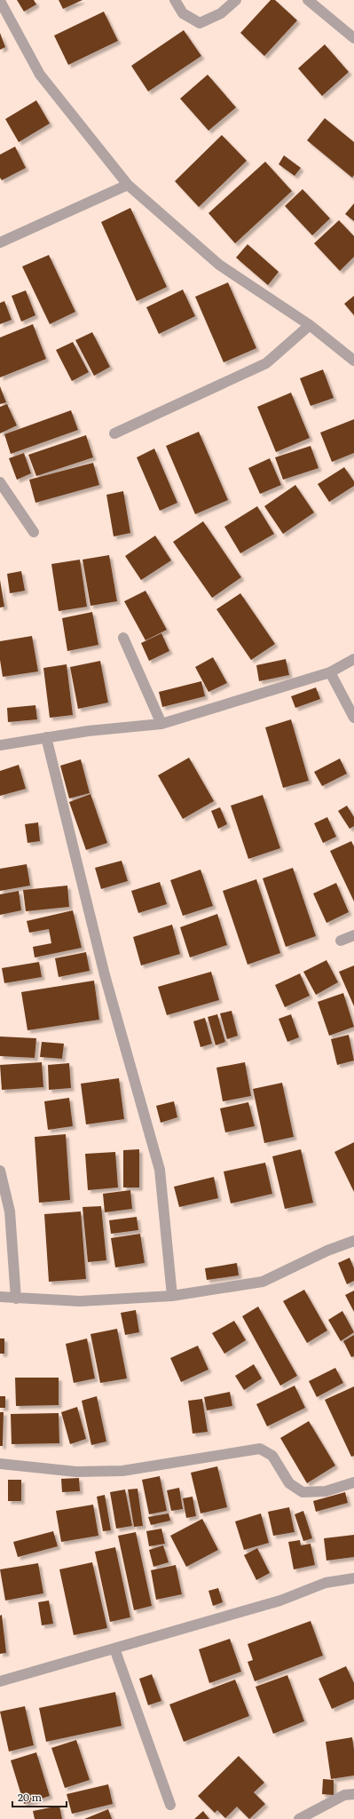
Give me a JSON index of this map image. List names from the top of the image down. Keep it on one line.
{"scale_bar":"20 m"}
